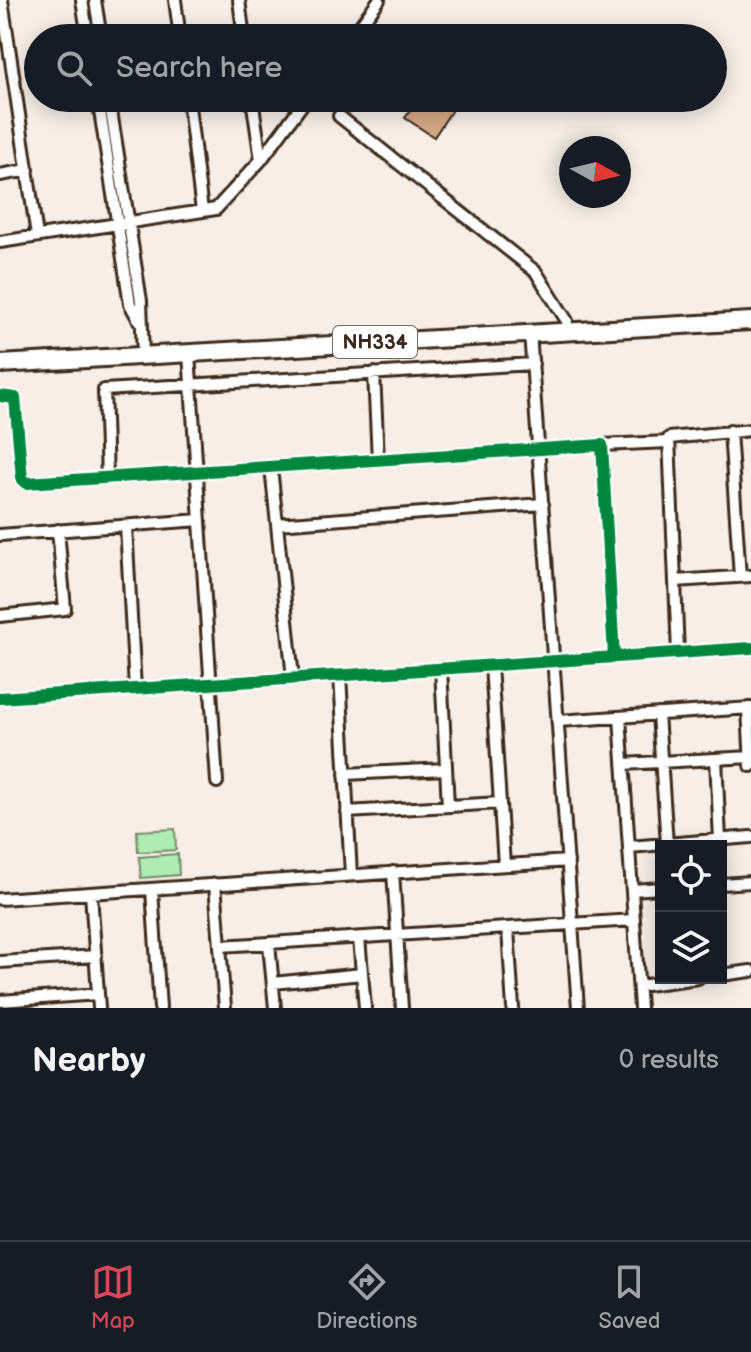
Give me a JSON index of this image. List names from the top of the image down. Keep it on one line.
{"streets":{"highway":["NH334"]},"north":"right","page":{"search":"Search here","heading":["Nearby","0 results"],"nav":["Map","Directions","Saved"]}}
